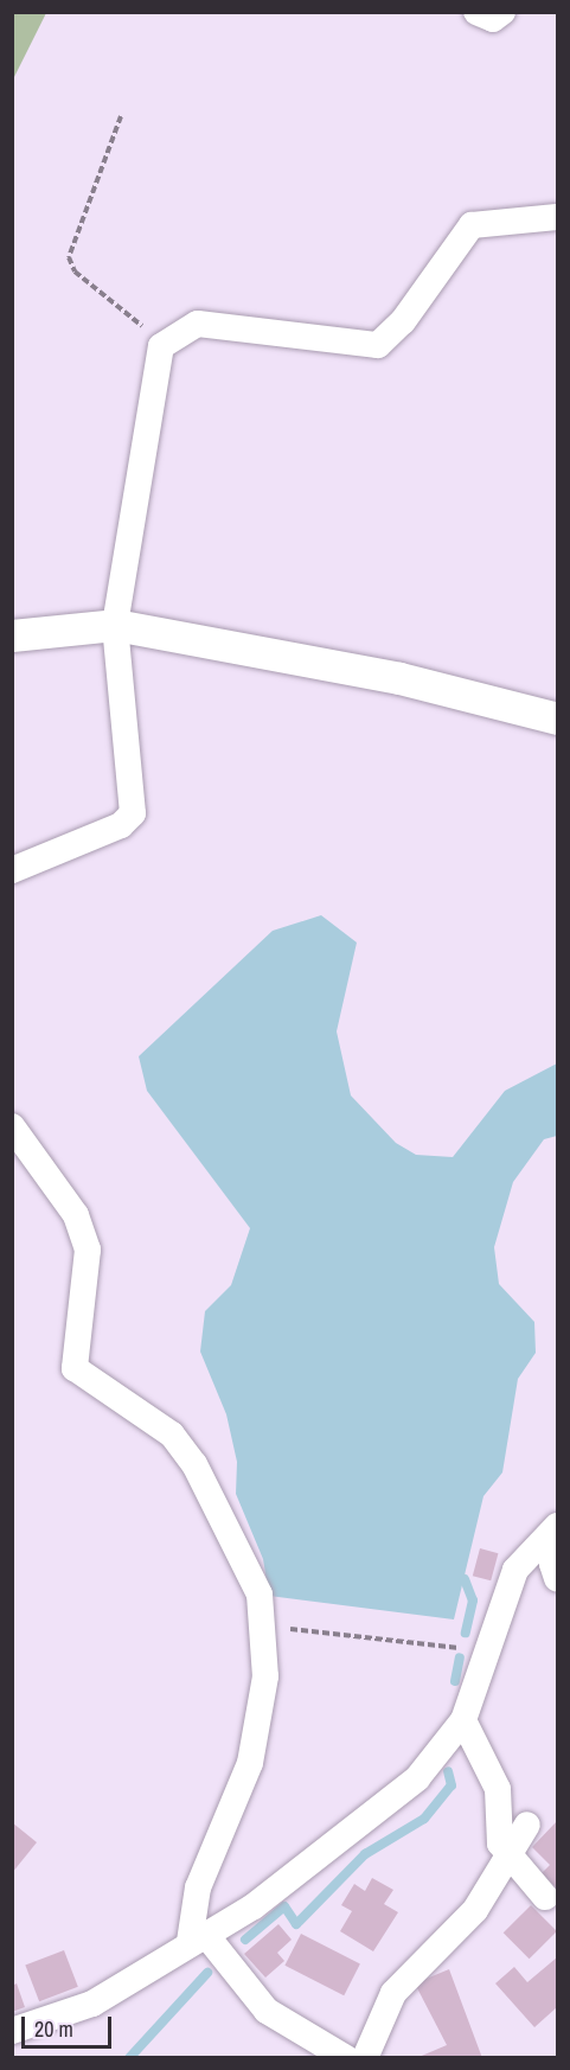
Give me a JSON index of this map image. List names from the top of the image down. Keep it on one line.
{"scale_bar":"20 m"}
